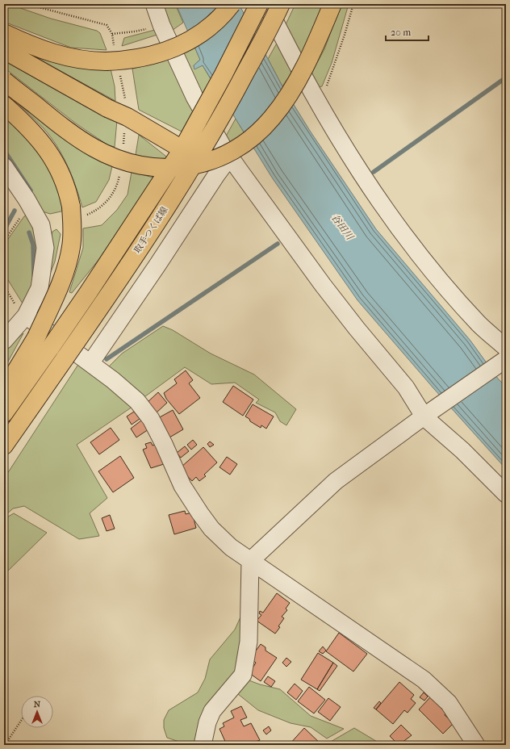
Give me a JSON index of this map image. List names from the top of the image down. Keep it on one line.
{"streets":{"main road":["取手つくば線"]},"water":["谷田川"],"scale_bar":"20 m","north":"top"}
